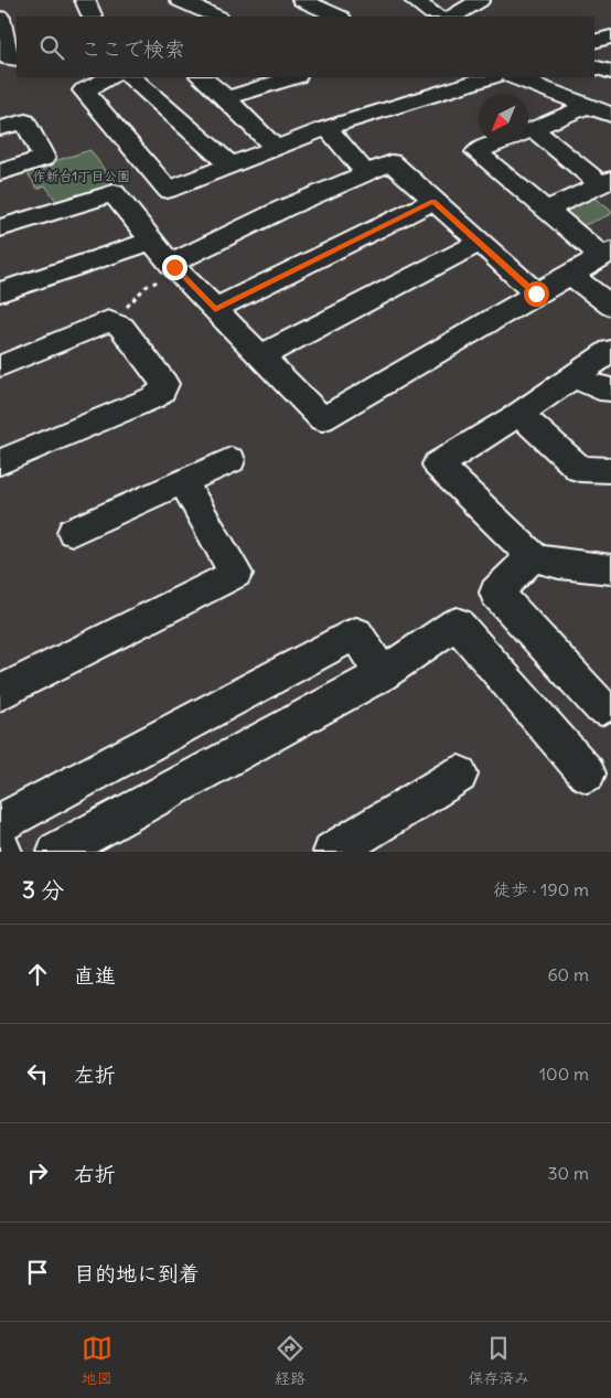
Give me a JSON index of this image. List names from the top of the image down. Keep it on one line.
{"parks":["作新台1丁目公園"],"north":"bottom left","page":{"search":"ここで検索","heading":["3 分","徒歩 · 190 m"],"list":[["直進","60 m"],["左折","100 m"],["右折","30 m"],"目的地に到着"],"nav":["地図","経路","保存済み"]}}
